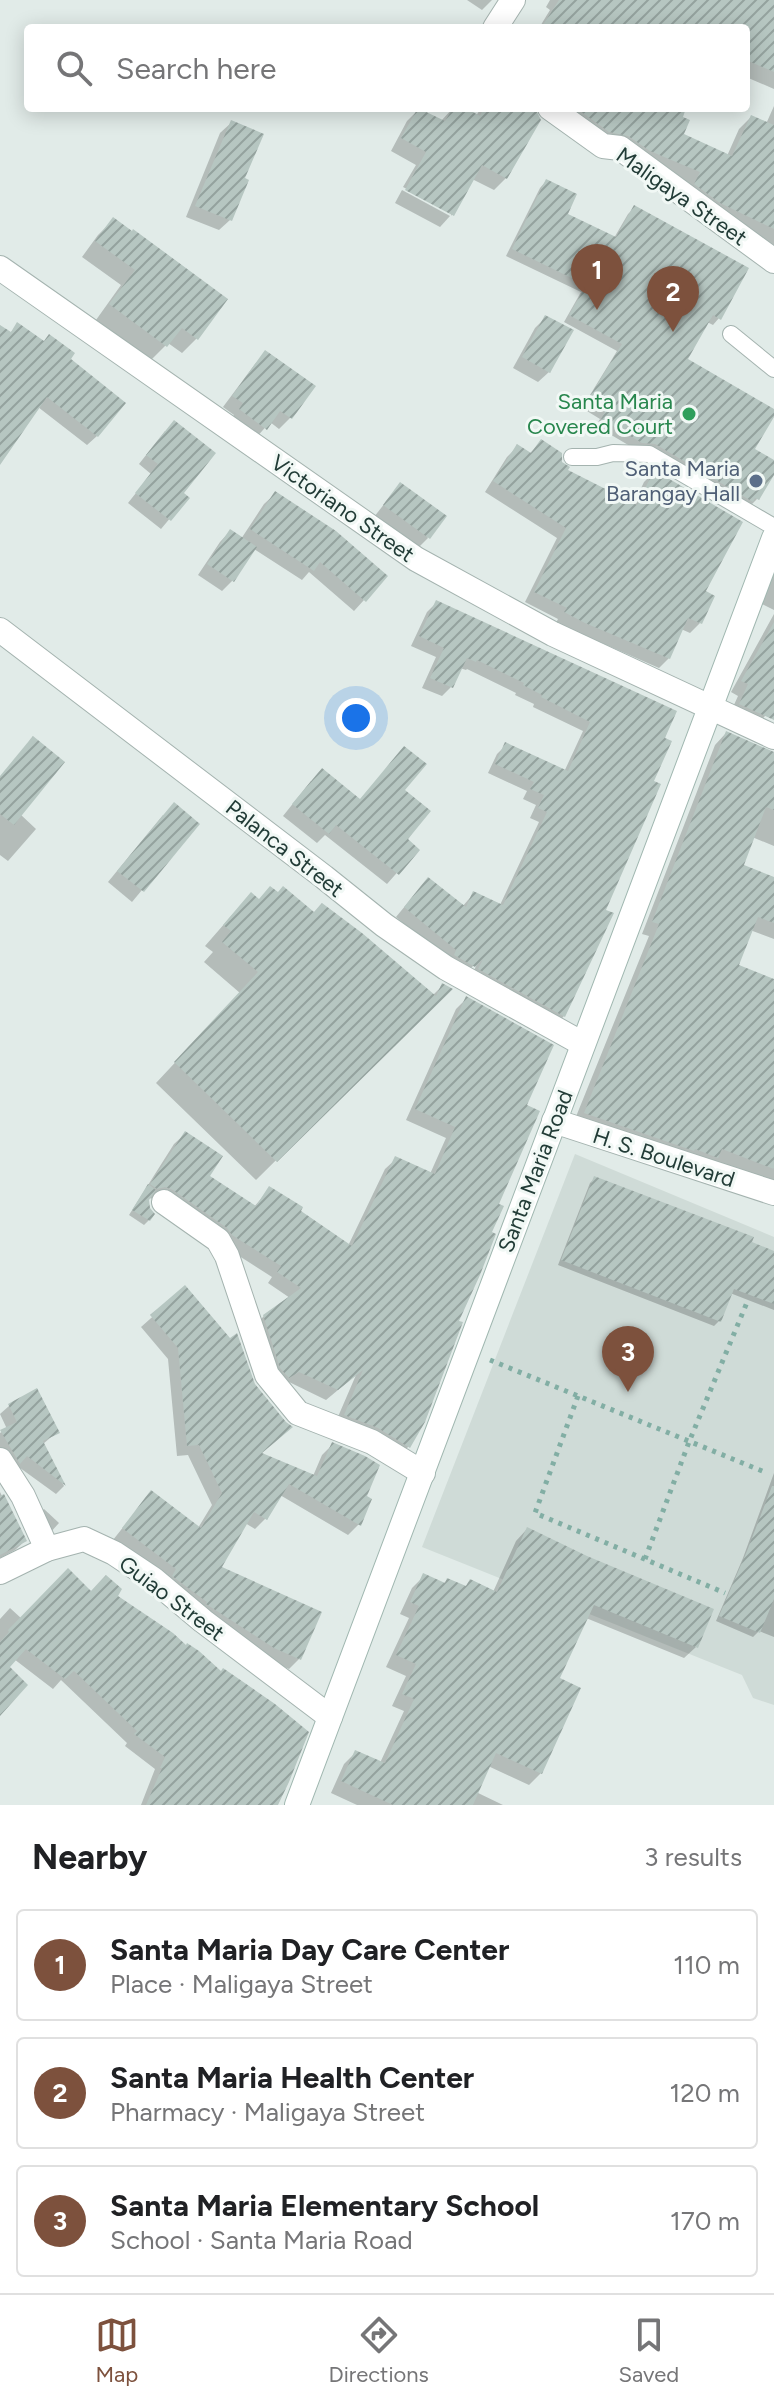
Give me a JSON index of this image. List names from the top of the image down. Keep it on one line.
{"streets":{"street":["Maligaya Street","Victoriano Street","Palanca Street","H. S. Boulevard","Santa Maria Road","Guiao Street"]},"crossings":[["Victoriano Street","Santa Maria Road"],["Palanca Street","Santa Maria Road"],["H. S. Boulevard","Santa Maria Road"],["Santa Maria Road","Guiao Street"]],"places":["Santa Maria Covered Court","Santa Maria Barangay Hall"],"page":{"search":"Search here","pins":["1","2","3"],"heading":["Nearby","3 results"],"list":[{"mark":"1","name":"Santa Maria Day Care Center","note":"Place · Maligaya Street","value":"110 m"},{"mark":"2","name":"Santa Maria Health Center","note":"Pharmacy · Maligaya Street","value":"120 m"},{"mark":"3","name":"Santa Maria Elementary School","note":"School · Santa Maria Road","value":"170 m"}],"nav":["Map","Directions","Saved"]}}
